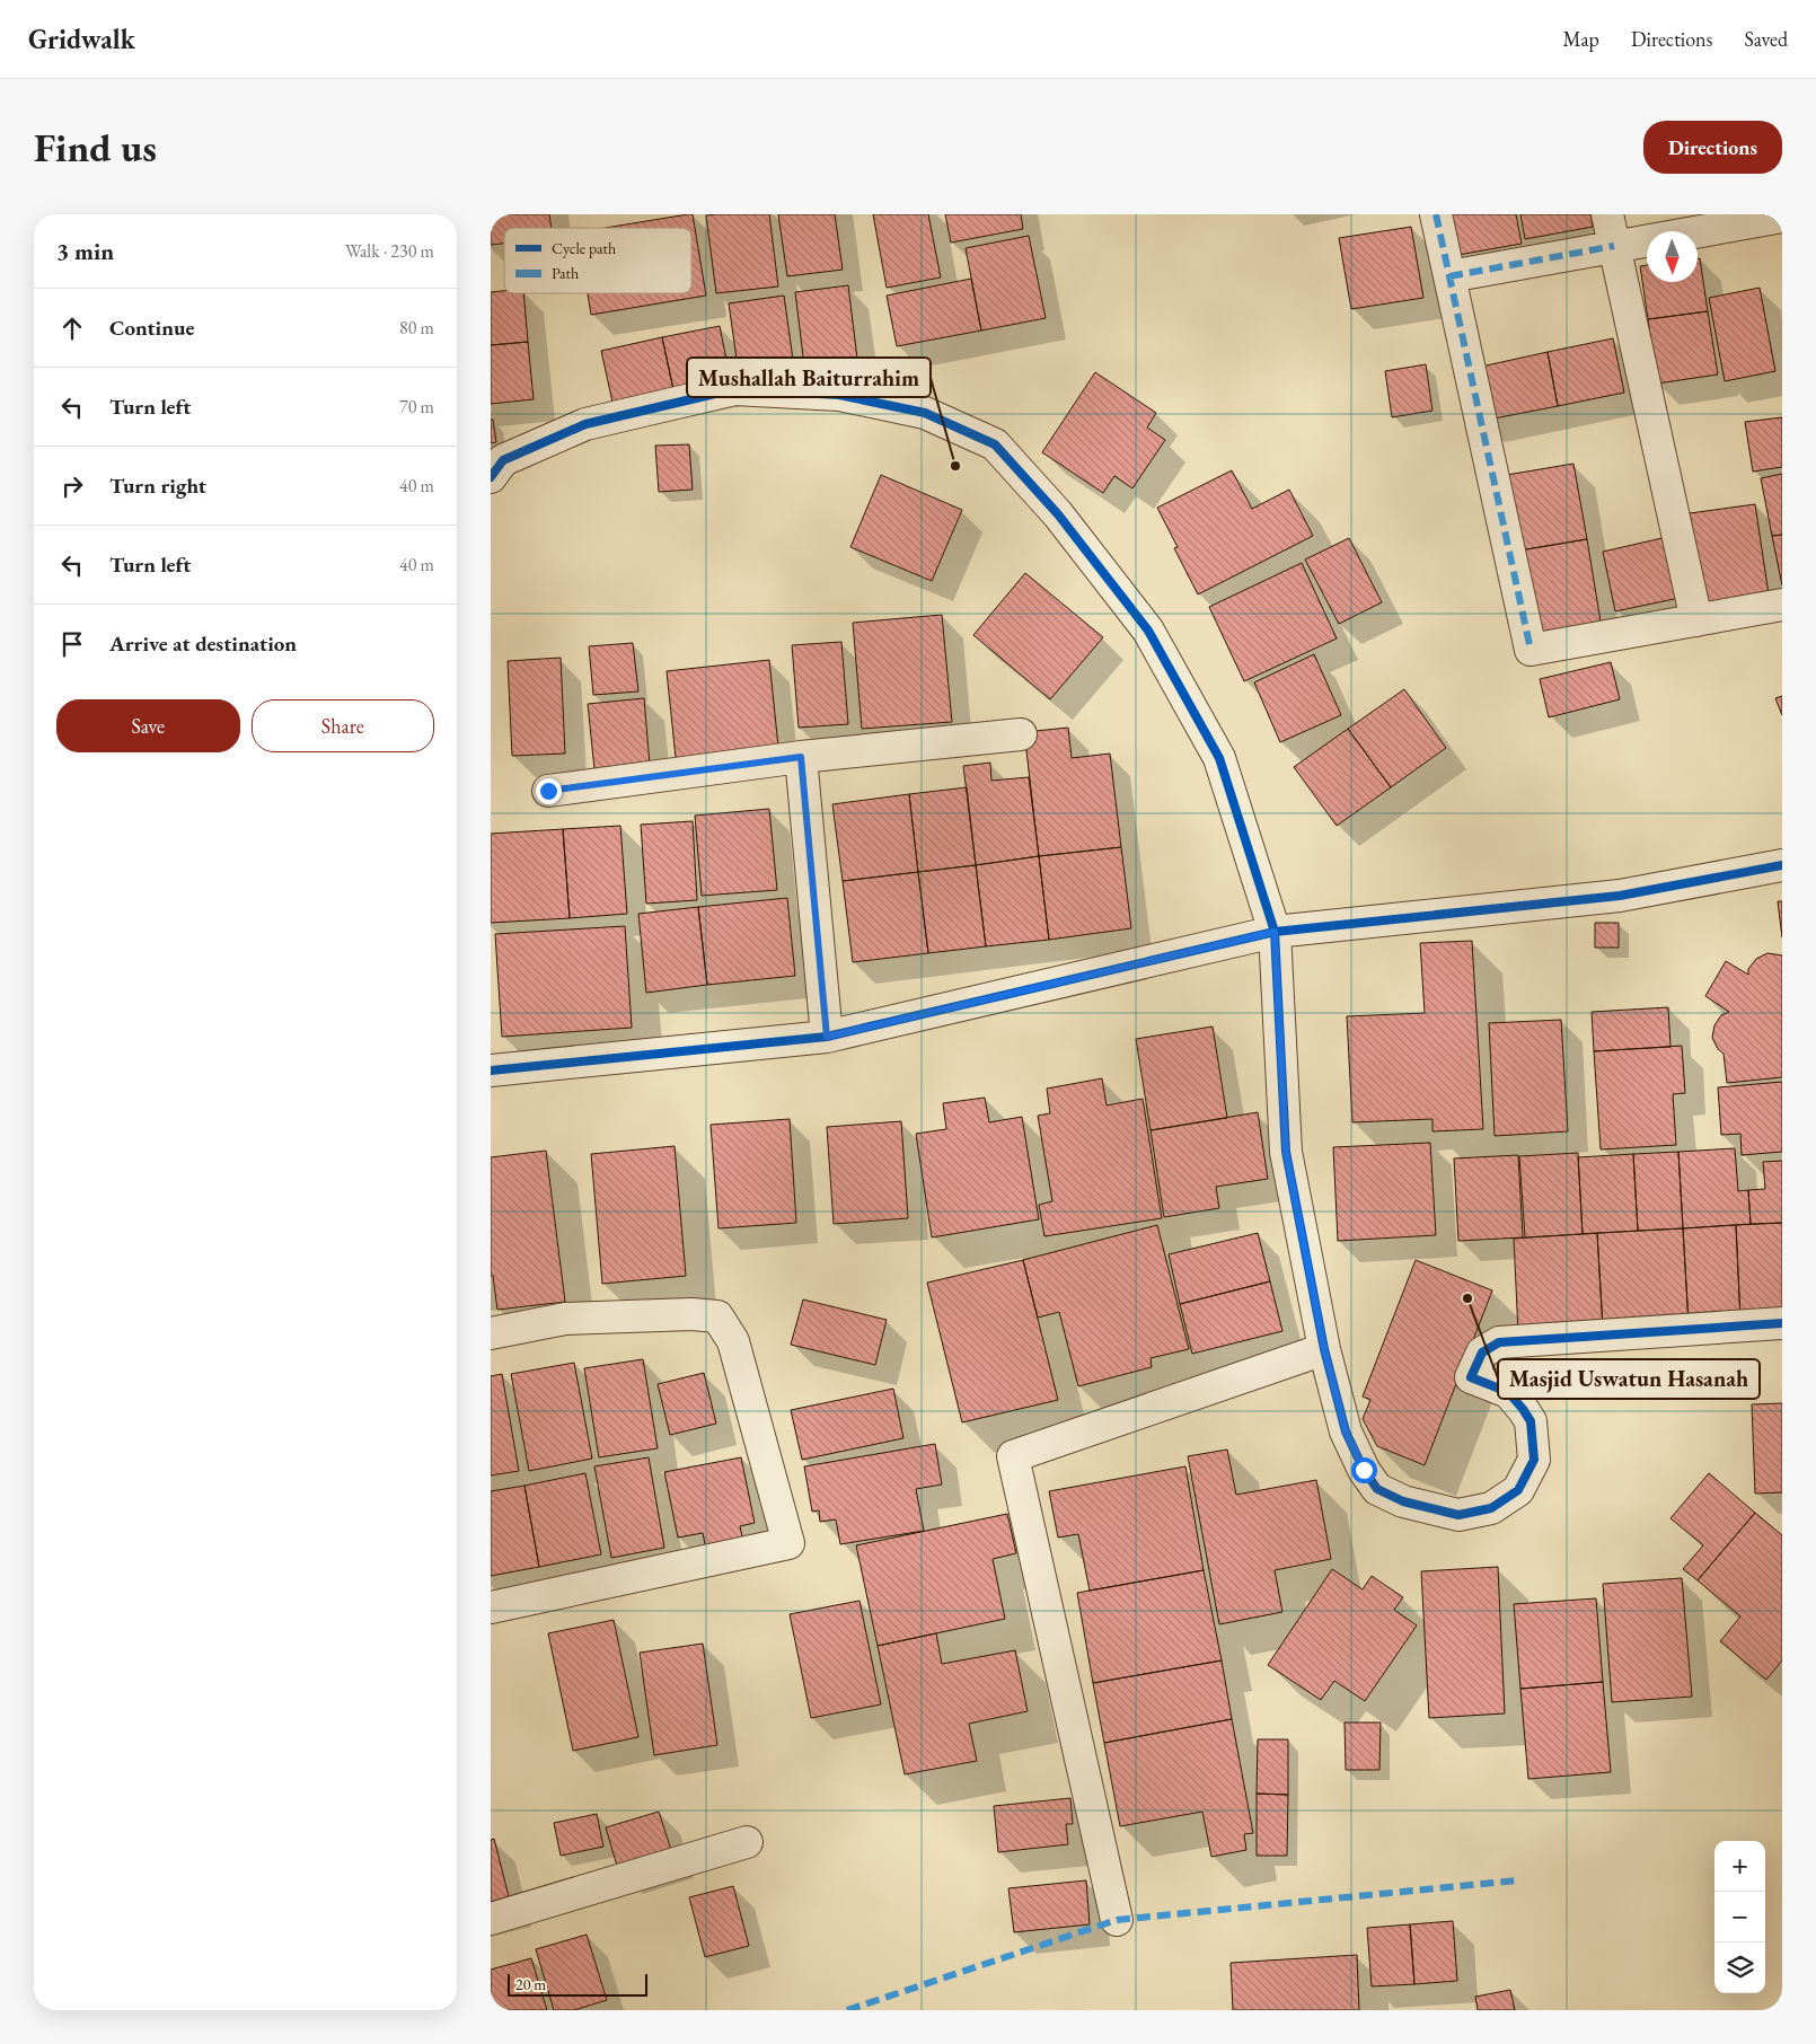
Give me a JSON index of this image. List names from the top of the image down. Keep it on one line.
{"places":["Mushallah Baiturrahim","Masjid Uswatun Hasanah"],"legend":["Cycle path","Path"],"scale_bar":"20 m","north":"bottom","page":{"header":"Gridwalk","nav":["Map","Directions","Saved"],"buttons":["Directions",["Save","Share"]],"title":"Find us","heading":["3 min","Walk · 230 m"],"list":[["Continue","80 m"],["Turn left","70 m"],["Turn right","40 m"],["Turn left","40 m"],"Arrive at destination"],"map_buttons":["+","−"],"scale":"20 m"}}
